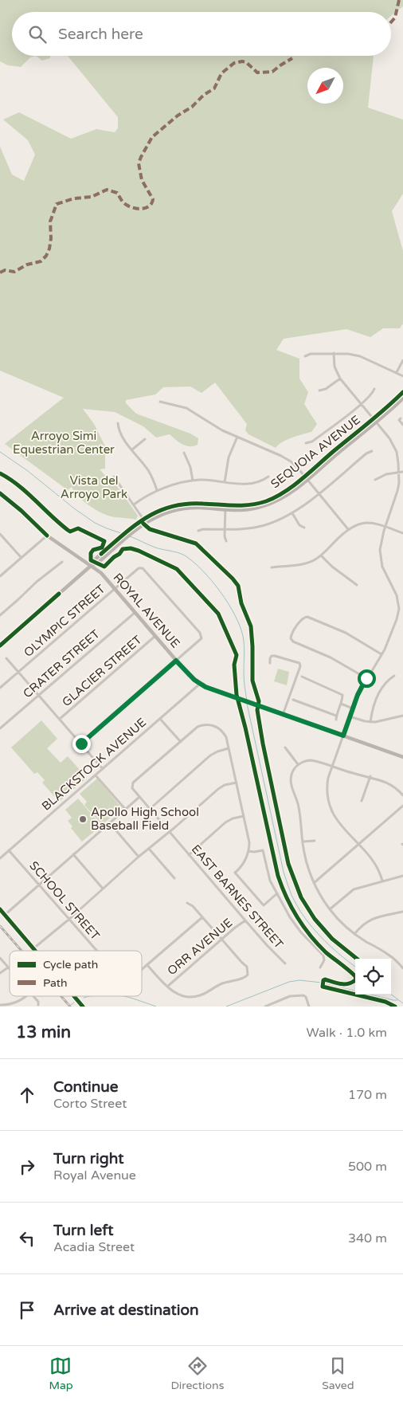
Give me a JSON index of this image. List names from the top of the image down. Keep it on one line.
{"streets":{"main road":["SEQUOIA AVENUE","ROYAL AVENUE"],"street":["OLYMPIC STREET","CRATER STREET","GLACIER STREET","BLACKSTOCK AVENUE","EAST BARNES STREET","SCHOOL STREET","ORR AVENUE"]},"crossings":[["SEQUOIA AVENUE","ROYAL AVENUE"],["ROYAL AVENUE","OLYMPIC STREET"],["ROYAL AVENUE","CRATER STREET"],["ROYAL AVENUE","GLACIER STREET"],["ROYAL AVENUE","BLACKSTOCK AVENUE"],["BLACKSTOCK AVENUE","SCHOOL STREET"],["EAST BARNES STREET","ORR AVENUE"]],"parks":["Arroyo Simi Equestrian Center","Vista del Arroyo Park"],"places":["Apollo High School Baseball Field"],"legend":["Cycle path","Path"],"north":"bottom left","page":{"search":"Search here","heading":["13 min","Walk · 1.0 km"],"list":[["Continue","Corto Street","170 m"],["Turn right","Royal Avenue","500 m"],["Turn left","Acadia Street","340 m"],"Arrive at destination"],"nav":["Map","Directions","Saved"]}}
